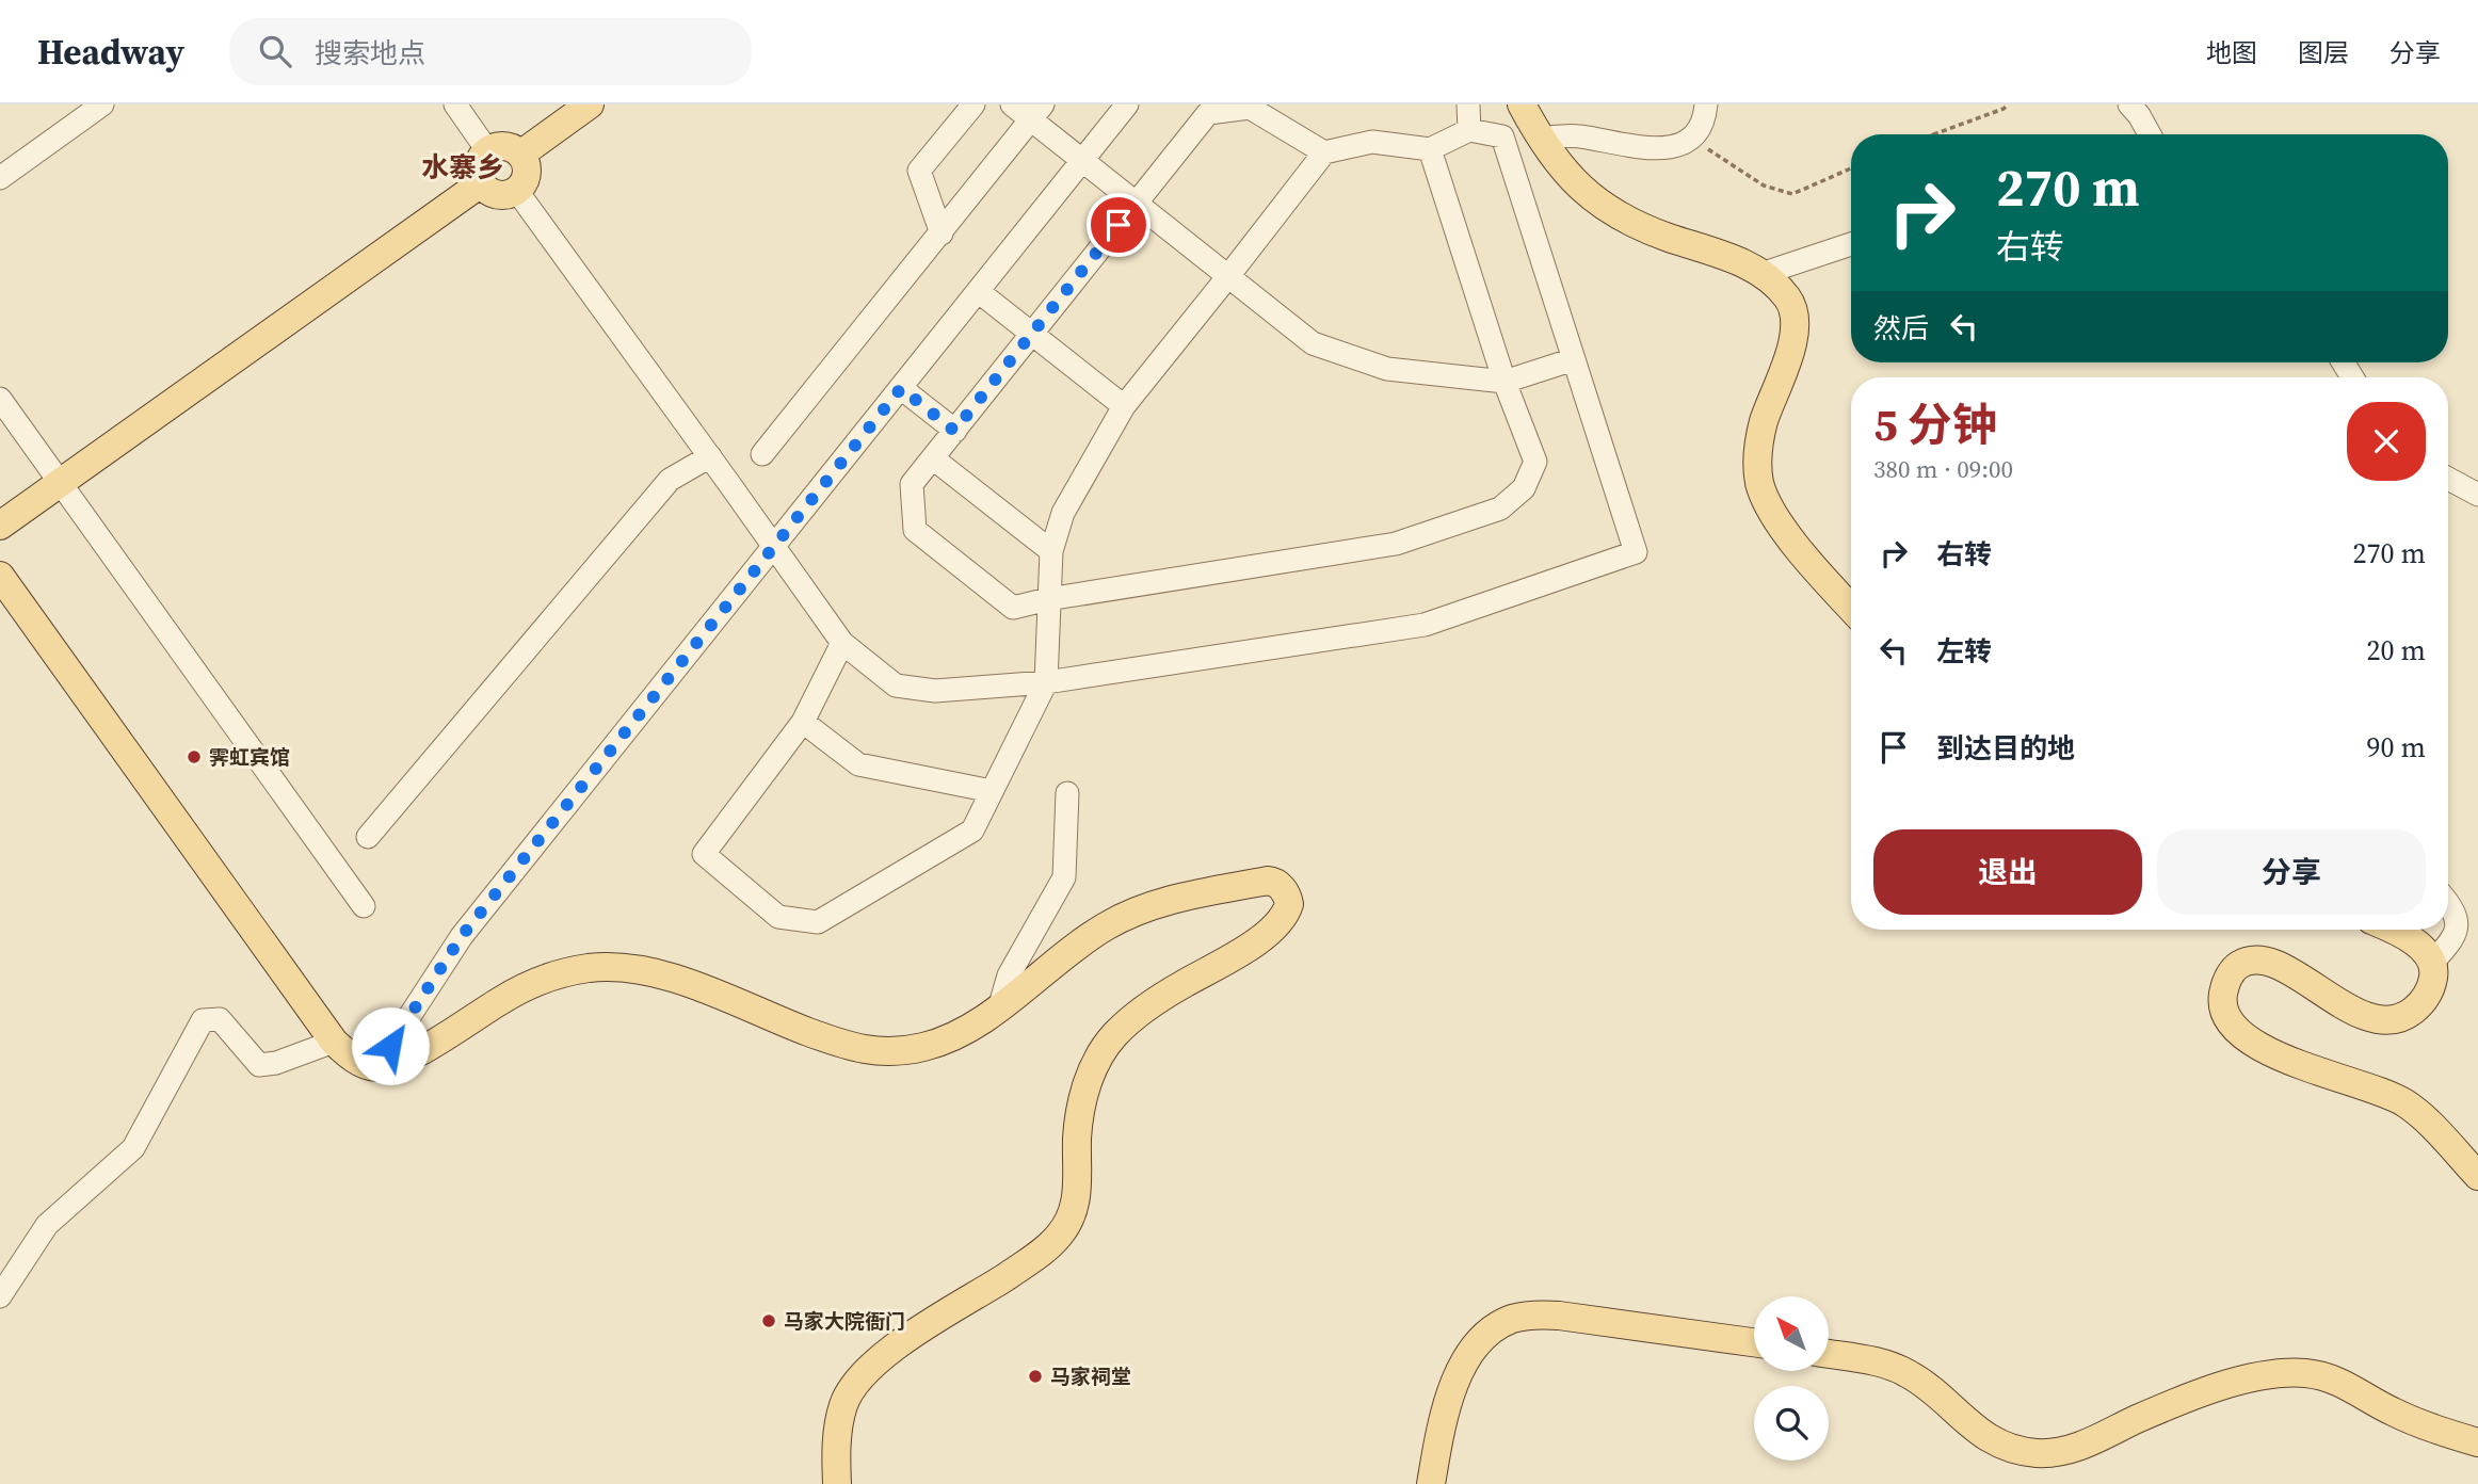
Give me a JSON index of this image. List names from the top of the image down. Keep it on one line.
{"districts":["水寨乡"],"places":["霁虹宾馆","马家大院衙门","马家祠堂"],"north":"top left","page":{"header":"Headway","search":"搜索地点","nav":["地图","图层","分享"],"turn":["270 m","右转"],"then":"然后","heading":["5 分钟","380 m · 09:00"],"list":[{"name":"右转","value":"270 m"},{"name":"左转","value":"20 m"},{"name":"到达目的地","value":"90 m"}],"buttons":["退出","分享"]}}
